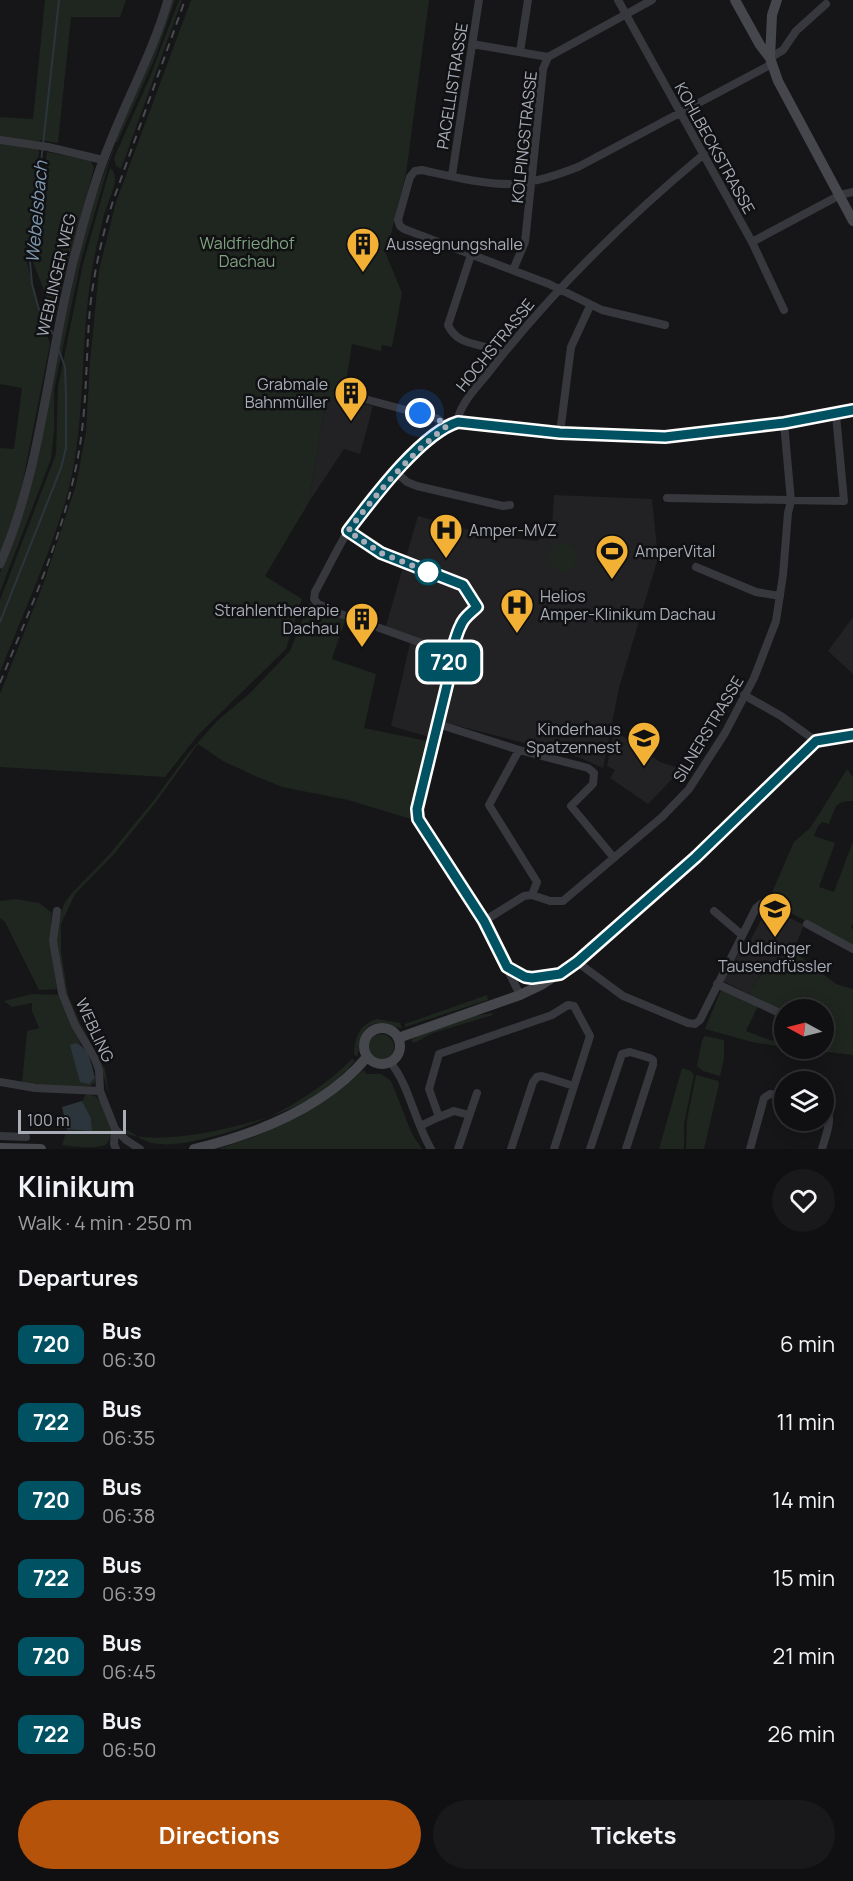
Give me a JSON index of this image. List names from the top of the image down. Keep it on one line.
{"streets":{"street":["PACELLISTRASSE","KOLPINGSTRASSE","KOHLBECKSTRASSE","WEBLINGER WEG","HOCHSTRASSE","SILNERSTRASSE","WEBLING"]},"crossings":[["KOLPINGSTRASSE","KOHLBECKSTRASSE"],["KOHLBECKSTRASSE","HOCHSTRASSE"]],"water":["Webelsbach"],"parks":["Waldfriedhof Dachau"],"places":{"building":["Aussegnungshalle","Grabmale Bahnmüller","Strahlentherapie Dachau"],"hospital":["Amper-MVZ","Helios Amper-Klinikum Dachau"],"sports":["AmperVital"],"school or university":["Kinderhaus Spatzennest","Udldinger Tausendfüssler"]},"lines":["bus line 720"],"scale_bar":"100 m","north":"left","page":{"on_map":"720","scale":"100 m","heading":[["Klinikum","Walk · 4 min · 250 m"],"Departures"],"list":[{"mark":"720","name":"Bus","note":"06:30","value":"6 min"},{"mark":"722","name":"Bus","note":"06:35","value":"11 min"},{"mark":"720","name":"Bus","note":"06:38","value":"14 min"},{"mark":"722","name":"Bus","note":"06:39","value":"15 min"},{"mark":"720","name":"Bus","note":"06:45","value":"21 min"},{"mark":"722","name":"Bus","note":"06:50","value":"26 min"}],"buttons":["Directions","Tickets"]}}
